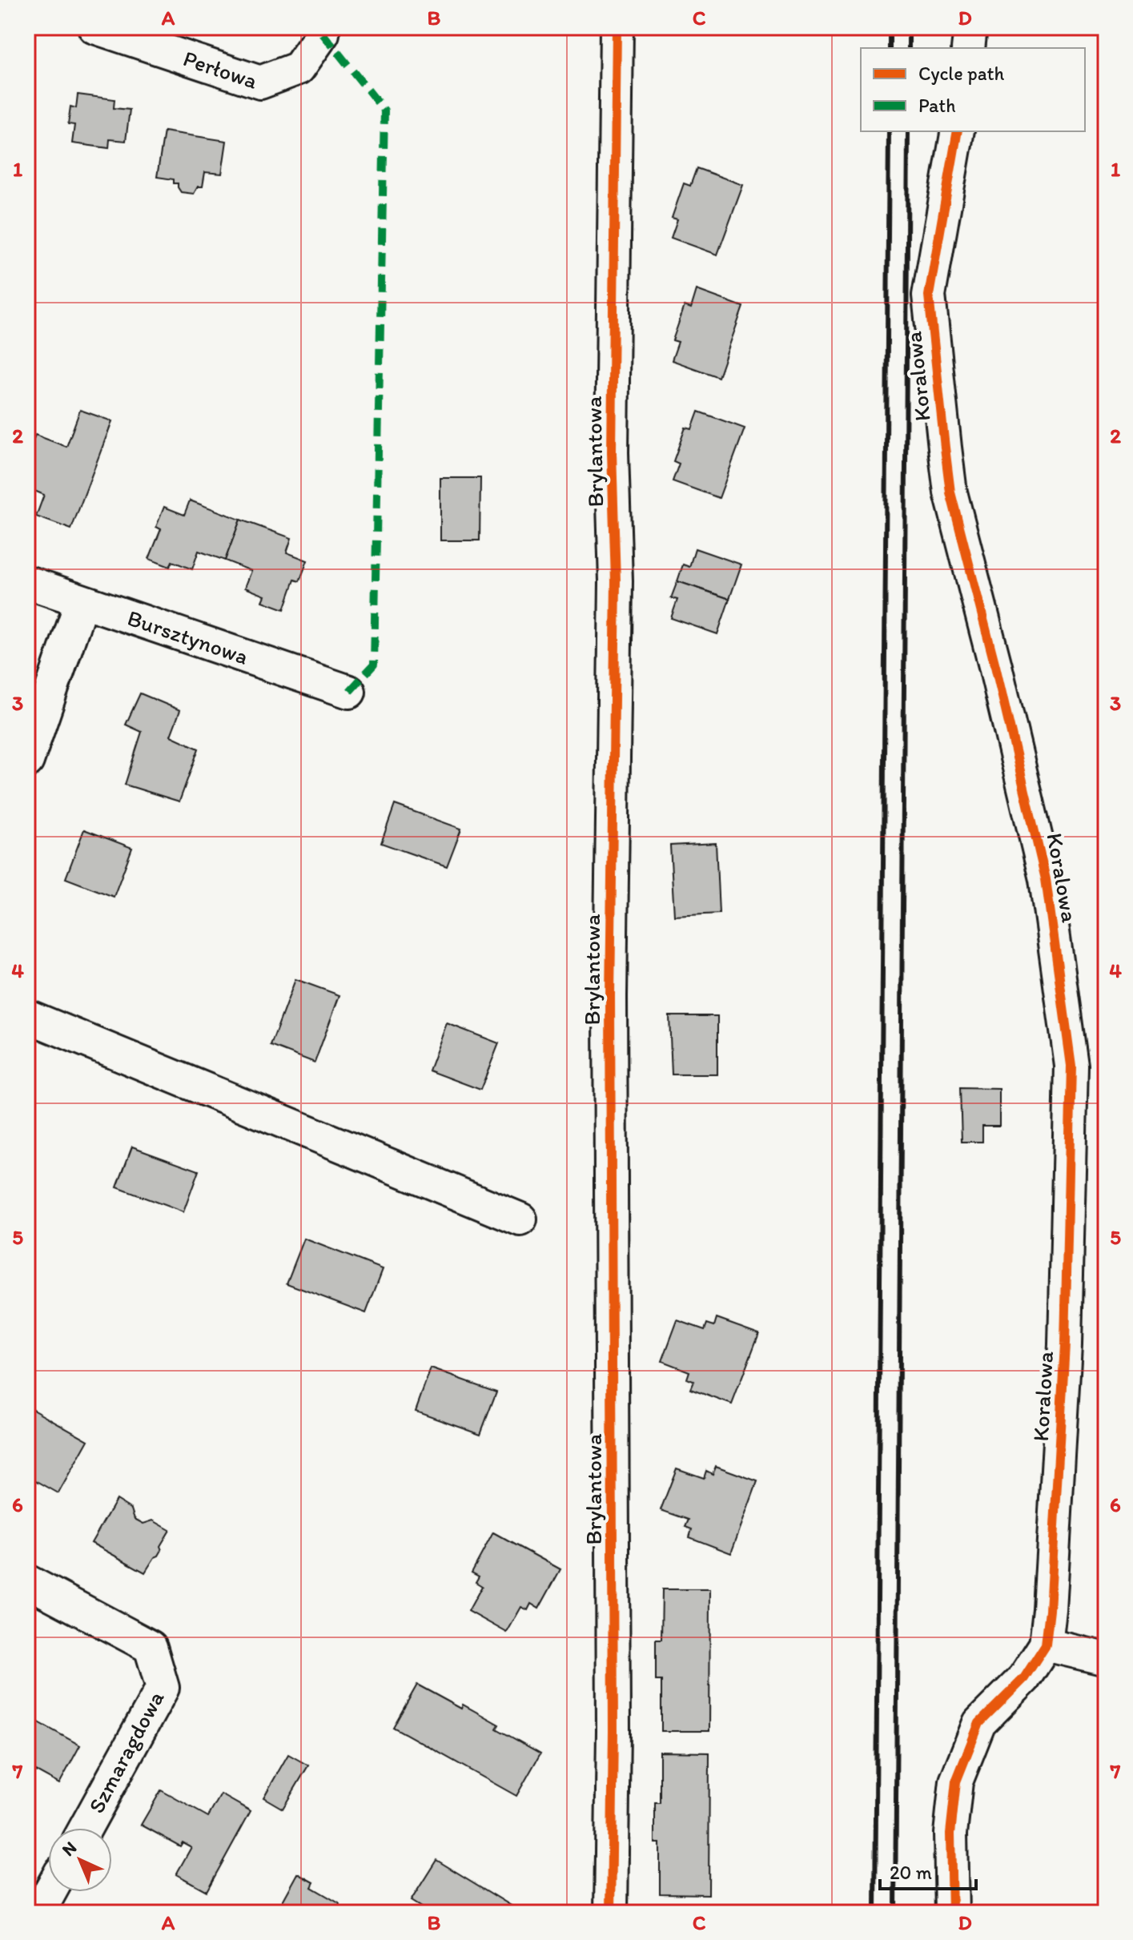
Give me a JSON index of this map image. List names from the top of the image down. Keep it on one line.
{"streets":{"street":["Perłowa","Koralowa","Brylantowa","Bursztynowa","Szmaragdowa"]},"legend":["Cycle path","Path"],"scale_bar":"20 m","north":"top left","grid":{"columns":["A","B","C","D"],"rows":["1","2","3","4","5","6","7"]}}
